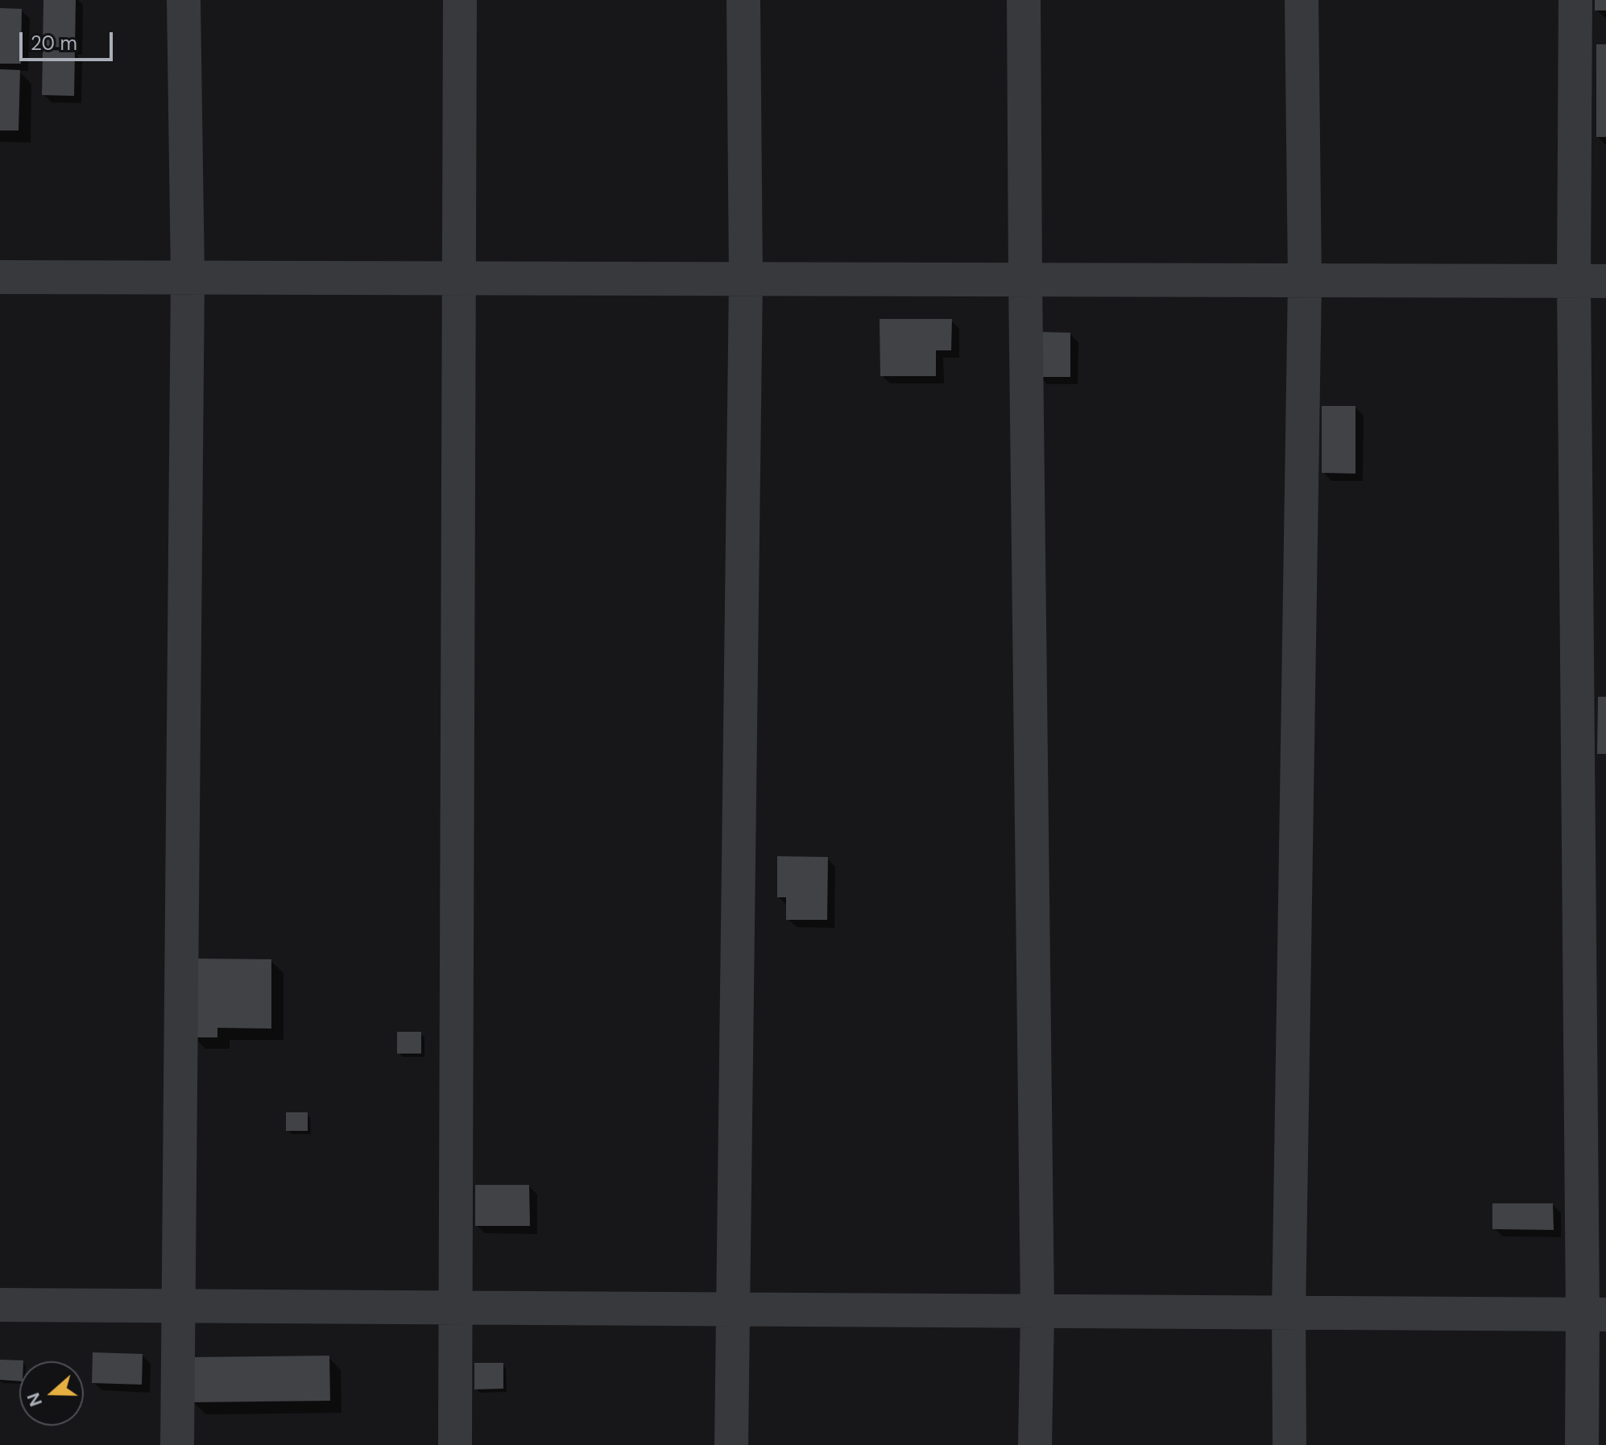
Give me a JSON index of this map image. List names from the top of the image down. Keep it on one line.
{"scale_bar":"20 m","north":"left"}
